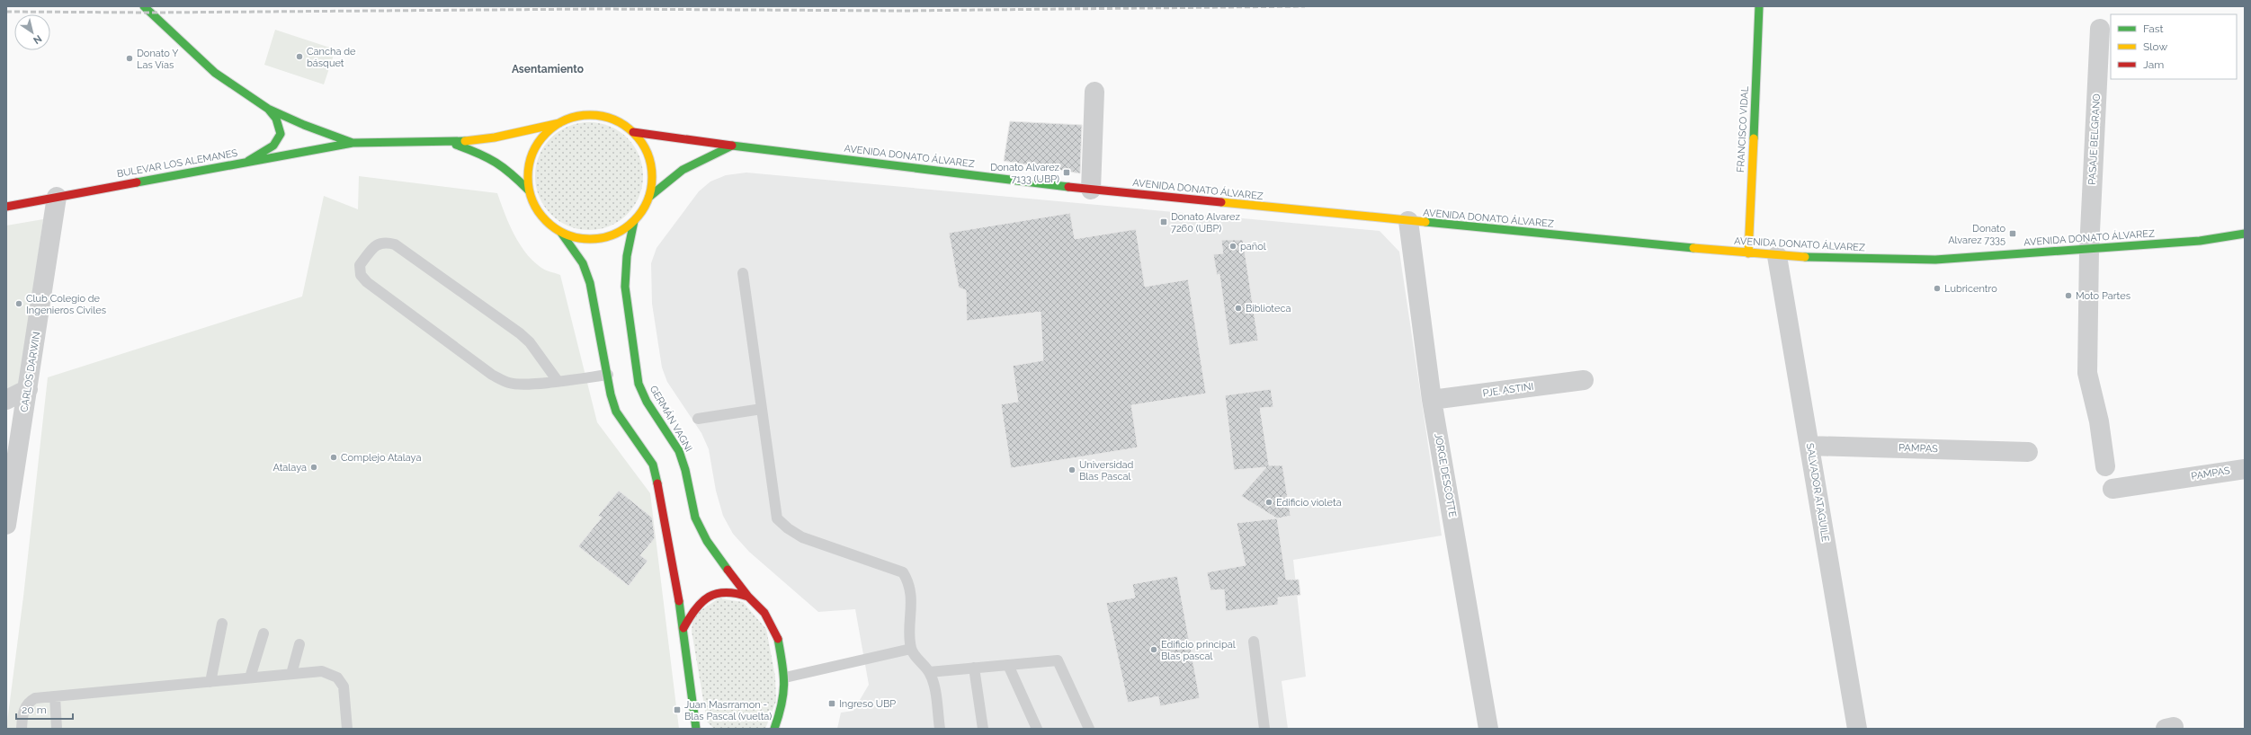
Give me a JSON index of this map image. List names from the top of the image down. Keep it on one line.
{"streets":{"main road":["FRANCISCO VIDAL","AVENIDA DONATO ÁLVAREZ","BULEVAR LOS ALEMANES","GERMÁN VAGNI"],"street":["PASAJE BELGRANO","CARLOS DARWIN","PJE. ASTINI","PAMPAS","JORGE DESCOTTE","SALVADOR ATAGUILE"]},"crossings":[["FRANCISCO VIDAL","AVENIDA DONATO ÁLVAREZ"],["PASAJE BELGRANO","AVENIDA DONATO ÁLVAREZ"],["AVENIDA DONATO ÁLVAREZ","GERMÁN VAGNI"],["AVENIDA DONATO ÁLVAREZ","JORGE DESCOTTE"],["AVENIDA DONATO ÁLVAREZ","SALVADOR ATAGUILE"],["BULEVAR LOS ALEMANES","CARLOS DARWIN"],["PJE. ASTINI","JORGE DESCOTTE"],["PAMPAS","SALVADOR ATAGUILE"]],"districts":["Asentamiento"],"places":{"other":["Cancha de básquet","Donato Y Las Vías","pañol","Lubricentro","Moto Partes","Club Colegio de Ingenieros Civiles","Biblioteca","Complejo Atalaya","Atalaya","Universidad Blas Pascal","Edificio violeta","Edificio principal Blas pascal"],"transit":["Donato Alvarez 7133 (UBP)","Donato Alvarez 7260 (UBP)","Donato Alvarez 7335","Ingreso UBP","Juan Masrramon - Blas Pascal (vuelta)"]},"legend":["Fast","Slow","Jam"],"scale_bar":"20 m","north":"bottom right"}
